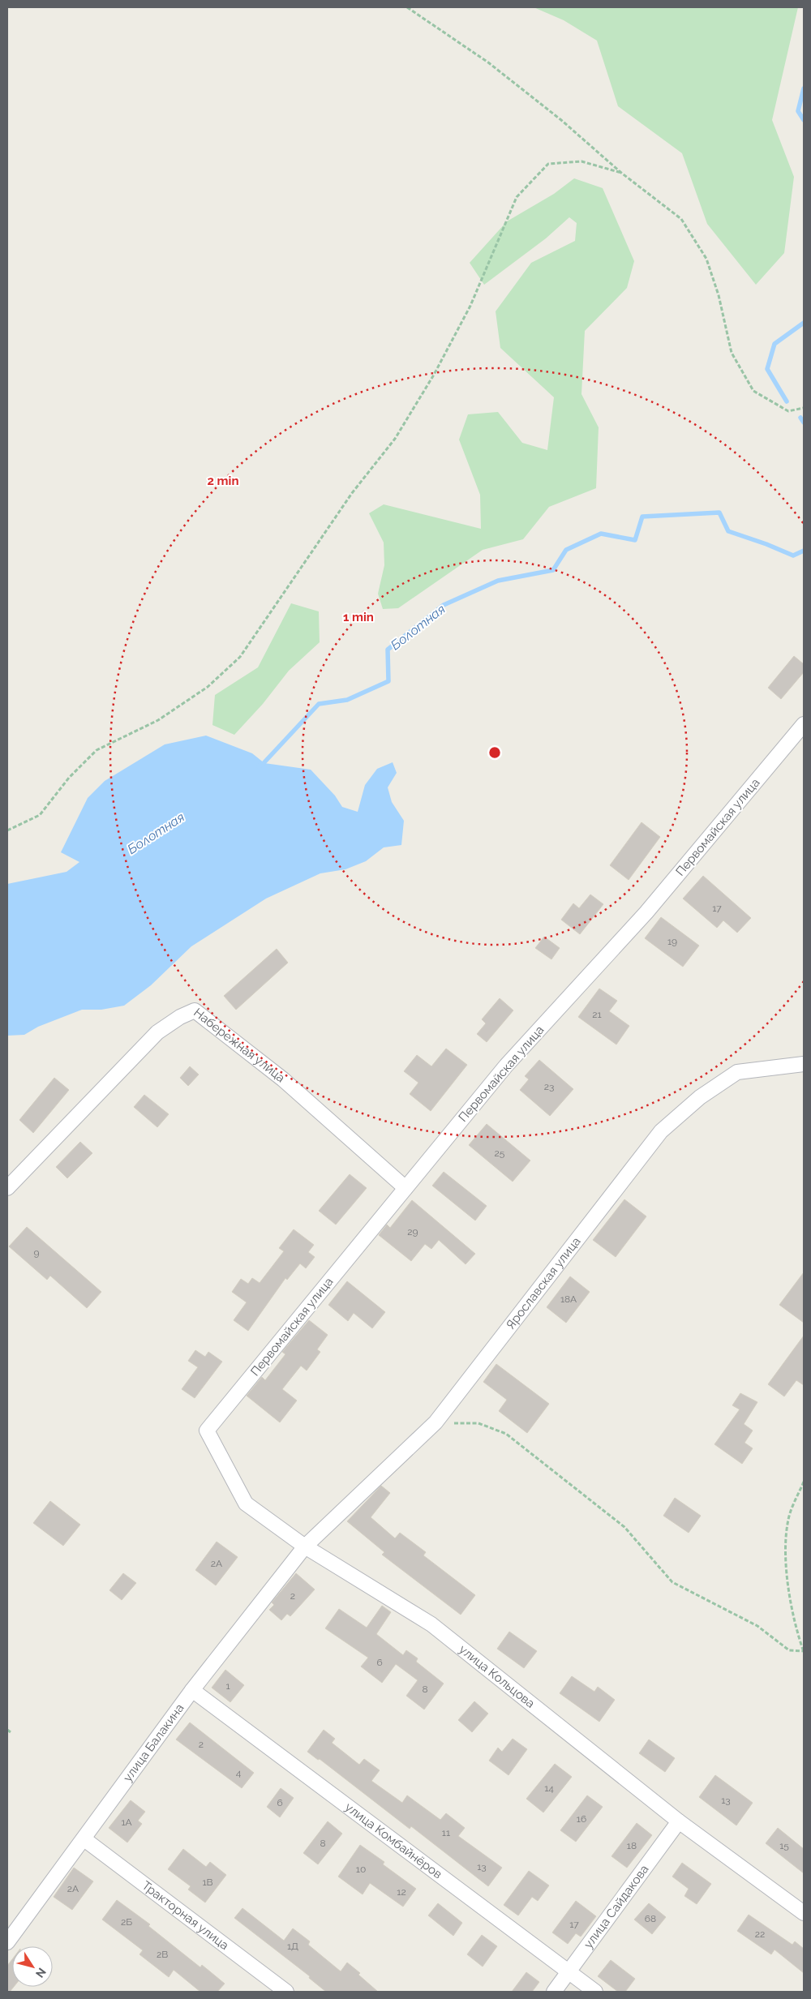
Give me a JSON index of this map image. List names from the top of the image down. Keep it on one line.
{"streets":{"street":["Первомайская улица","Набережная улица","Ярославская улица","улица Кольцова","улица Балакина","улица Комбайнёров","улица Сайдакова","Тракторная улица"]},"crossings":[["Первомайская улица","Набережная улица"],["Первомайская улица","улица Кольцова"],["Ярославская улица","улица Кольцова"],["Ярославская улица","улица Балакина"],["улица Кольцова","улица Балакина"],["улица Кольцова","улица Сайдакова"],["улица Балакина","улица Комбайнёров"],["улица Балакина","Тракторная улица"],["улица Комбайнёров","улица Сайдакова"]],"water":["Болотная"],"house_numbers":["17","19","21","23","25","29","9","18А","2А","2","6","1","8","2","4","14","13","6","16","1А","11","8","18","15","13","10","1В","2А","12","68","2Б","17","22","1Д","2В"],"north":"bottom right","rings":["2 min","1 min"]}
